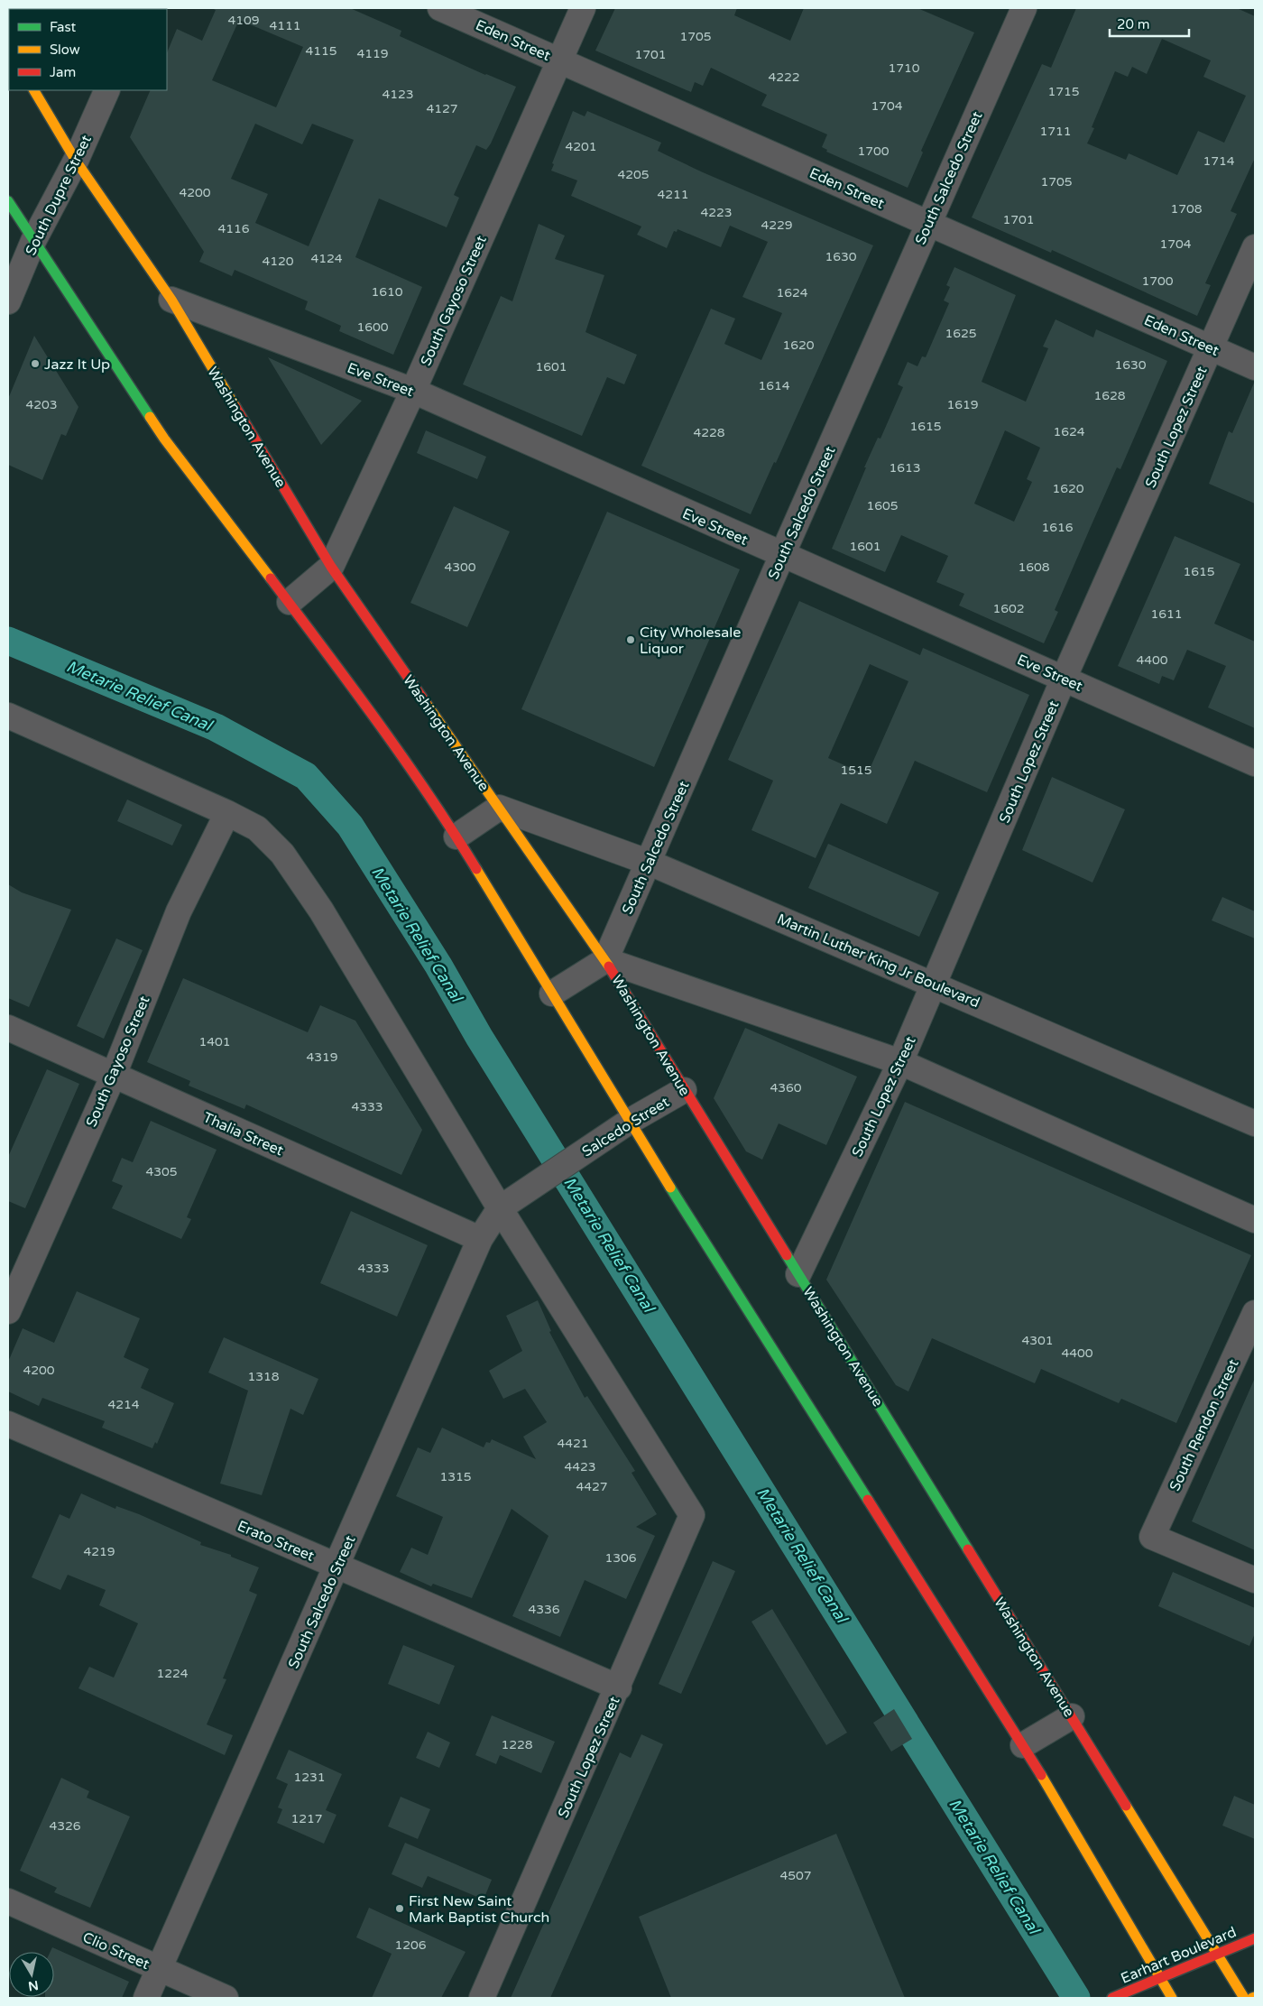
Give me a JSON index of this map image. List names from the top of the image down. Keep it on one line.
{"streets":{"street":["Eden Street","South Salcedo Street","South Dupre Street","South Gayoso Street","Eve Street","Washington Avenue","South Lopez Street","Martin Luther King Jr Boulevard","Salcedo Street","Thalia Street","South Rendon Street","Erato Street","Clio Street","Earhart Boulevard"]},"crossings":[["Eden Street","South Salcedo Street"],["Eden Street","South Gayoso Street"],["Eden Street","South Lopez Street"],["South Salcedo Street","Eve Street"],["South Salcedo Street","Washington Avenue"],["South Salcedo Street","South Lopez Street"],["South Salcedo Street","Martin Luther King Jr Boulevard"],["South Salcedo Street","Salcedo Street"],["South Salcedo Street","Thalia Street"],["South Salcedo Street","Erato Street"],["South Salcedo Street","Clio Street"],["South Dupre Street","Washington Avenue"],["South Gayoso Street","Eve Street"],["South Gayoso Street","Washington Avenue"],["South Gayoso Street","Thalia Street"],["Eve Street","Washington Avenue"],["Eve Street","South Lopez Street"],["Washington Avenue","South Lopez Street"],["Washington Avenue","Martin Luther King Jr Boulevard"],["Washington Avenue","Salcedo Street"],["Washington Avenue","Earhart Boulevard"],["South Lopez Street","Martin Luther King Jr Boulevard"],["South Lopez Street","Salcedo Street"],["South Lopez Street","Erato Street"]],"water":["Metarie Relief Canal"],"places":["Jazz It Up","City Wholesale Liquor","First New Saint Mark Baptist Church"],"house_numbers":["4109","4111","1705","4115","4119","1701","1710","4222","1715","4123","1704","4127","1711","4201","1700","1714","4205","1705","4200","4211","1708","4223","1701","4229","4116","1704","1630","4124","4120","1700","1610","1624","1600","1625","1620","1630","1601","1614","1628","4203","1619","1615","1624","4228","1613","1620","1605","1616","1601","4300","1608","1615","1602","1611","4400","1515","1401","4319","4360","4333","4305","4333","4301","4400","4200","1318","4214","4421","4423","1315","4427","4219","1306","4336","1224","1228","1231","1217","4326","4507","1206"],"legend":["Fast","Slow","Jam"],"scale_bar":"20 m","north":"bottom"}
